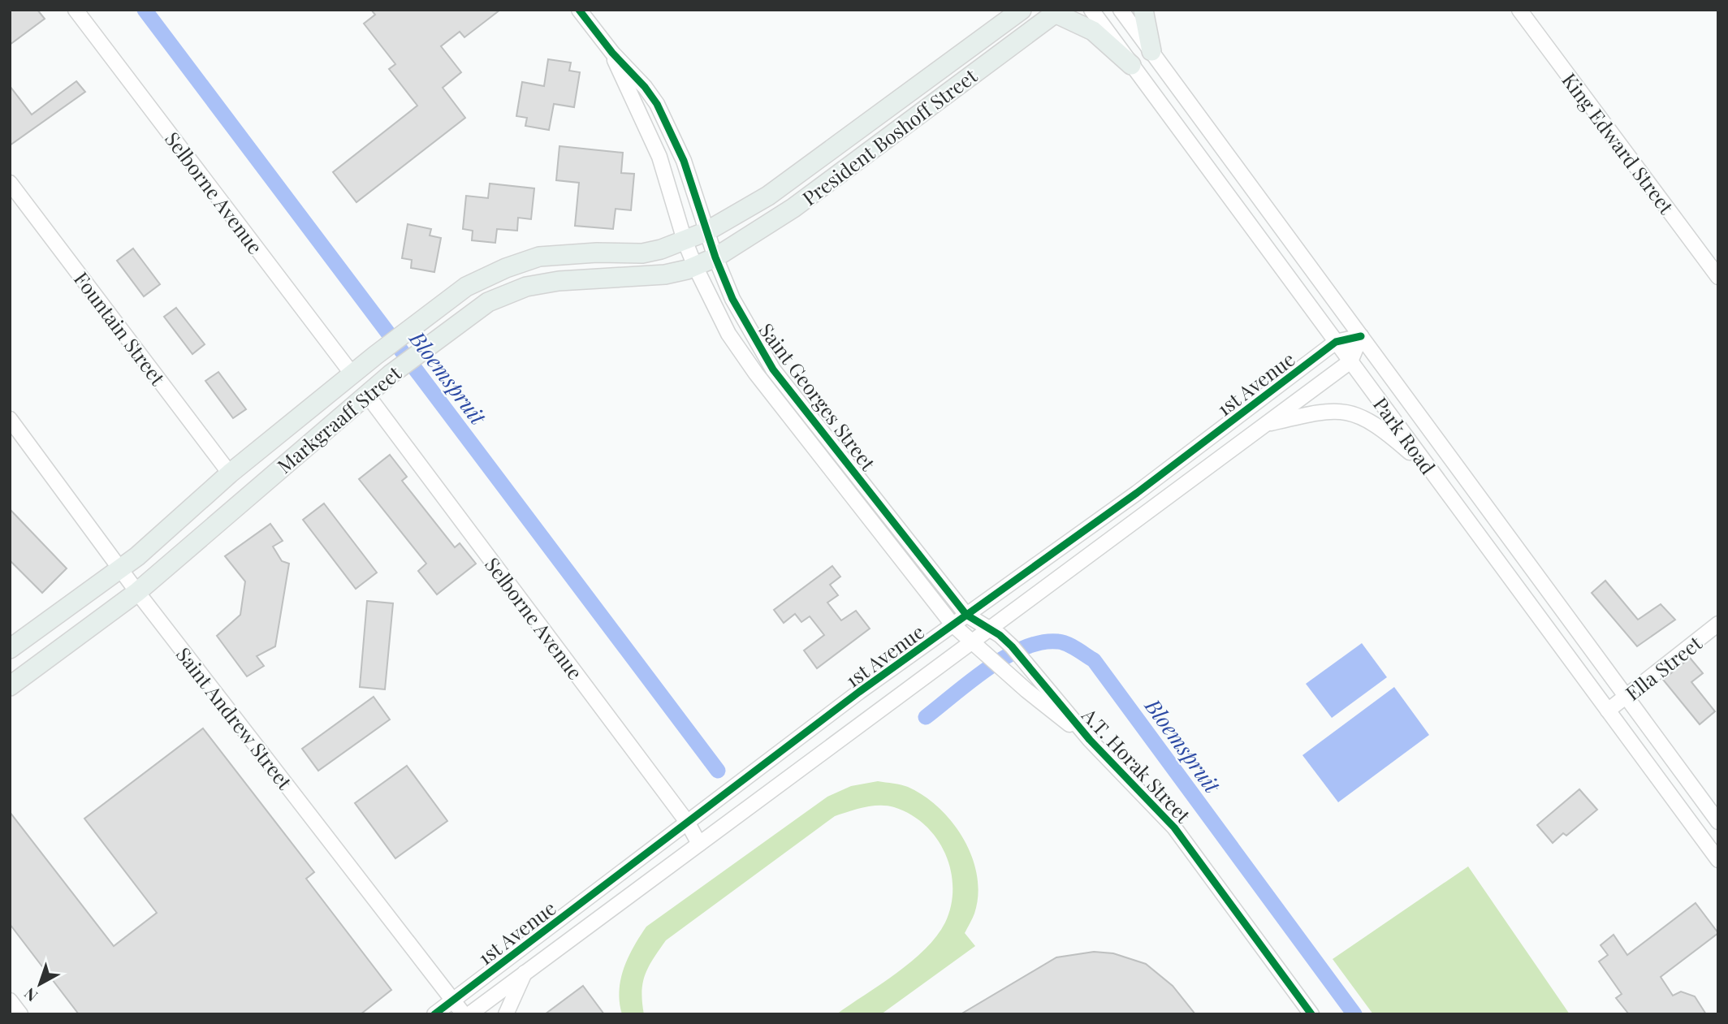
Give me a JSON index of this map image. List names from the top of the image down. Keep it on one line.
{"streets":{"main road":["President Boshoff Street","Markgraaff Street"],"street":["King Edward Street","Selborne Avenue","Fountain Street","1st Avenue","Saint Georges Street","Park Road","Ella Street","Saint Andrew Street","A.T. Horak Street"]},"crossings":[["President Boshoff Street","Saint Georges Street"],["President Boshoff Street","Markgraaff Street"],["Selborne Avenue","1st Avenue"],["Selborne Avenue","Markgraaff Street"],["Fountain Street","Markgraaff Street"],["1st Avenue","Saint Georges Street"],["1st Avenue","Park Road"],["1st Avenue","Saint Andrew Street"],["1st Avenue","A.T. Horak Street"],["Saint Georges Street","Markgraaff Street"],["Saint Georges Street","A.T. Horak Street"],["Markgraaff Street","Saint Andrew Street"],["Park Road","Ella Street"]],"water":["Bloemspruit"],"north":"bottom left"}
